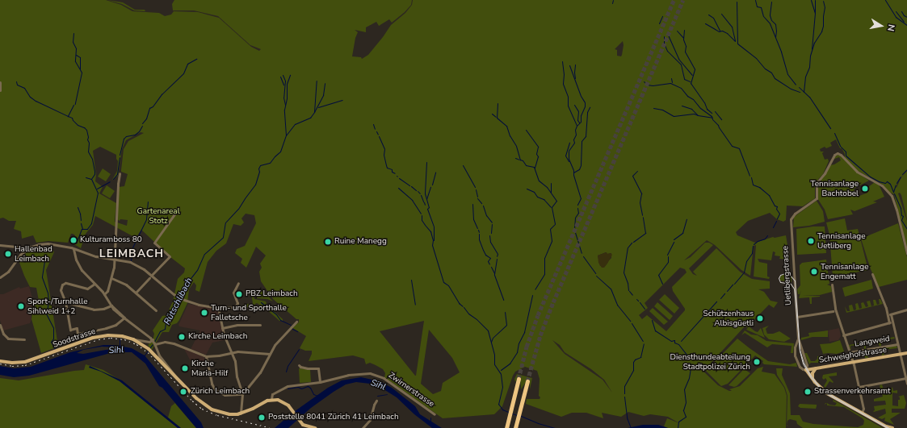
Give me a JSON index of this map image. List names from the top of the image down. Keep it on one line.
{"streets":{"main road":["Uetlibergstrasse","Soodstrasse","Schweighofstrasse"],"street":["Langweid","Zwirnerstrasse"]},"crossings":[["Uetlibergstrasse","Schweighofstrasse"]],"districts":["LEIMBACH"],"water":["Rütschlibach","Sihl"],"parks":["Gartenareal Stotz"],"places":["Tennisanlage Bachtobel","Kulturamboss 80","Tennisanlage Uetliberg","Ruine Manegg","Hallenbad Leimbach","Tennisanlage Engematt","PBZ Leimbach","Sport-/Turnhalle Sihlweid 1+2","Turn- und Sporthalle Falletsche","Schützenhaus Albisgüetli","Kirche Leimbach","Diensthundeabteilung Stadtpolizei Zürich","Kirche Maria-Hilf","Zürich Leimbach","Strassenverkehrsamt","Poststelle 8041 Zürich 41 Leimbach"],"north":"right"}
